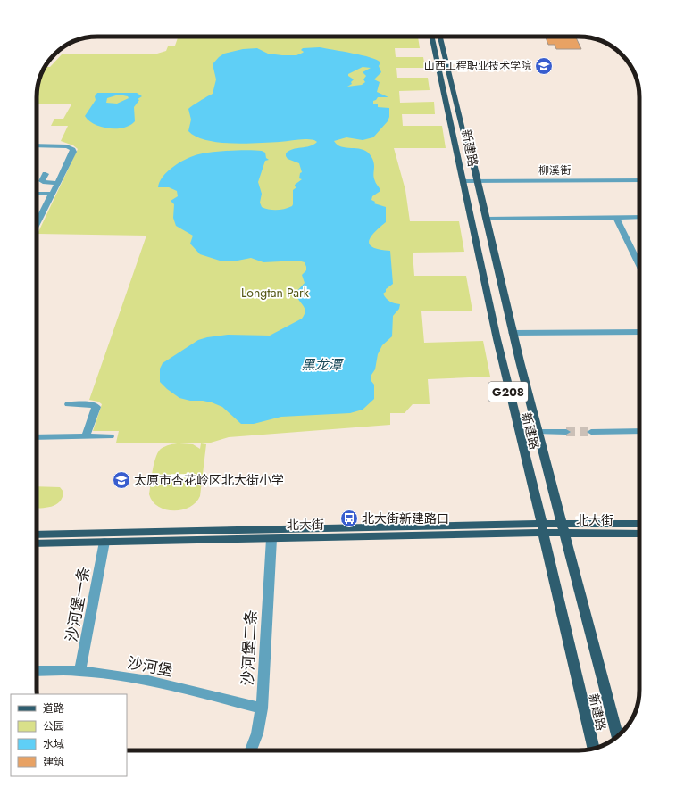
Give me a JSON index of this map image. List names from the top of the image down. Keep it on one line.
{"streets":{"main road":["新建路","G208","北大街"],"street":["柳溪街","沙河堡一条","沙河堡二条","沙河堡"]},"crossings":[["新建路","柳溪街"],["新建路","北大街"],["北大街","沙河堡一条"],["北大街","沙河堡二条"],["沙河堡一条","沙河堡"],["沙河堡二条","沙河堡"]],"water":["黑龙潭"],"parks":["Longtan Park"],"places":{"school or university":["山西工程职业技术学院","太原市杏花岭区北大街小学"],"bus stop":["北大街新建路口"]},"legend":["道路","公园","水域","建筑"]}
